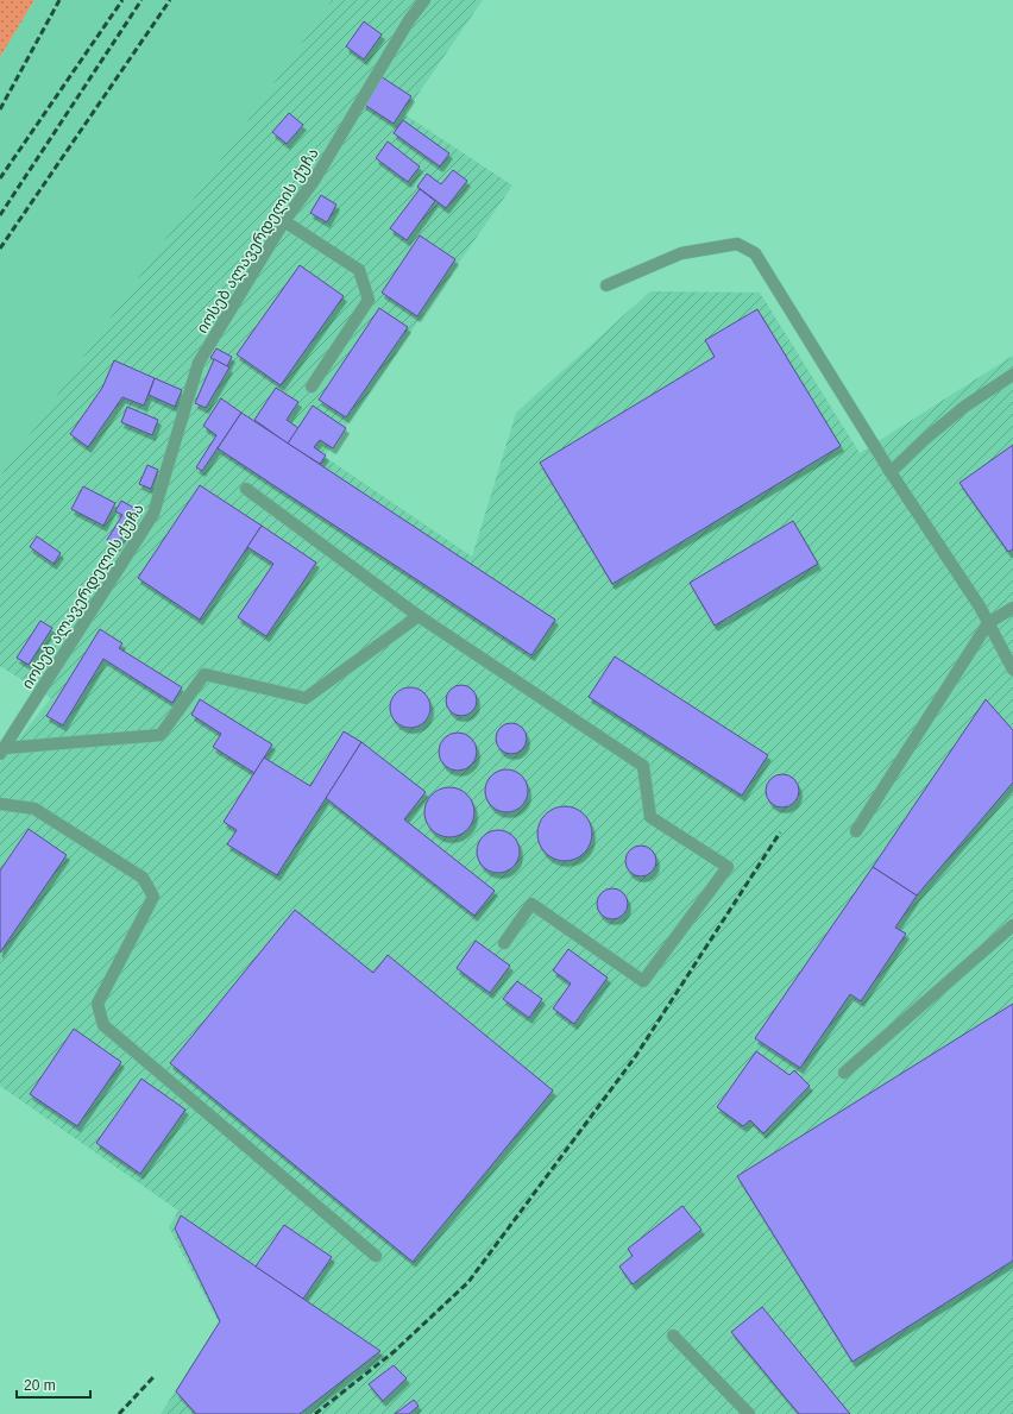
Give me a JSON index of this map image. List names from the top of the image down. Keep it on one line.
{"streets":{"street":["იოსებ ალავერდელის ქუჩა"]},"scale_bar":"20 m"}
